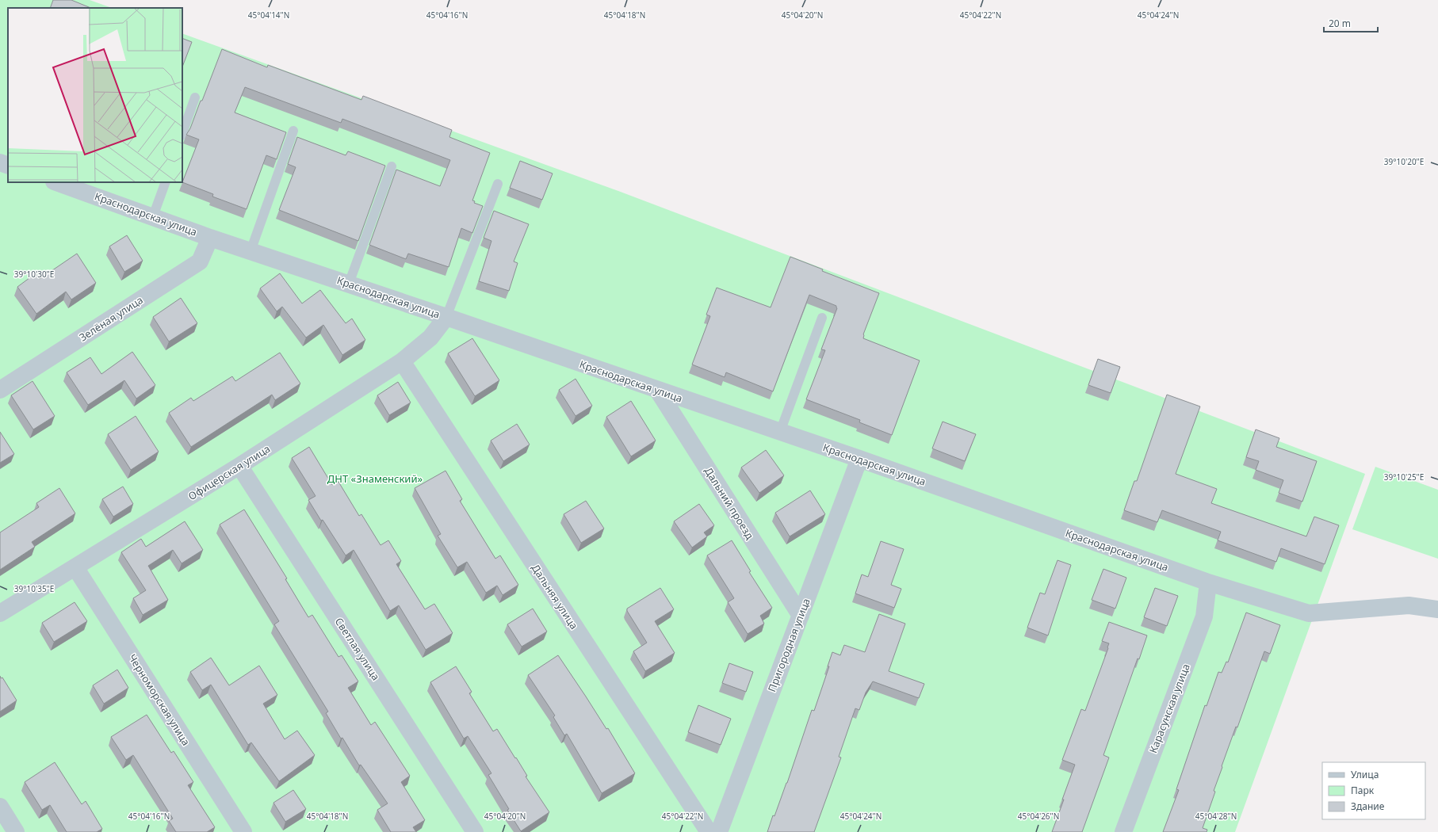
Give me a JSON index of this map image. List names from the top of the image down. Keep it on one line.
{"streets":{"street":["Краснодарская улица","Зелёная улица","Офицерская улица","Дальний проезд","Дальняя улица","Пригородная улица","Светлая улица","Черноморская улица","Карасунская улица"]},"crossings":[["Краснодарская улица","Зелёная улица"],["Краснодарская улица","Офицерская улица"],["Краснодарская улица","Дальний проезд"],["Краснодарская улица","Пригородная улица"],["Краснодарская улица","Карасунская улица"],["Офицерская улица","Дальняя улица"],["Офицерская улица","Светлая улица"],["Офицерская улица","Черноморская улица"],["Дальний проезд","Пригородная улица"]],"parks":["ДНТ «Знаменский»"],"legend":["Улица","Парк","Здание"],"scale_bar":"20 m","coordinates":["45°04'14\"N","45°04'16\"N","45°04'18\"N","45°04'20\"N","45°04'22\"N","45°04'24\"N","39°10'20\"E","39°10'30\"E","39°10'25\"E","39°10'35\"E","45°04'26\"N","45°04'28\"N"]}
